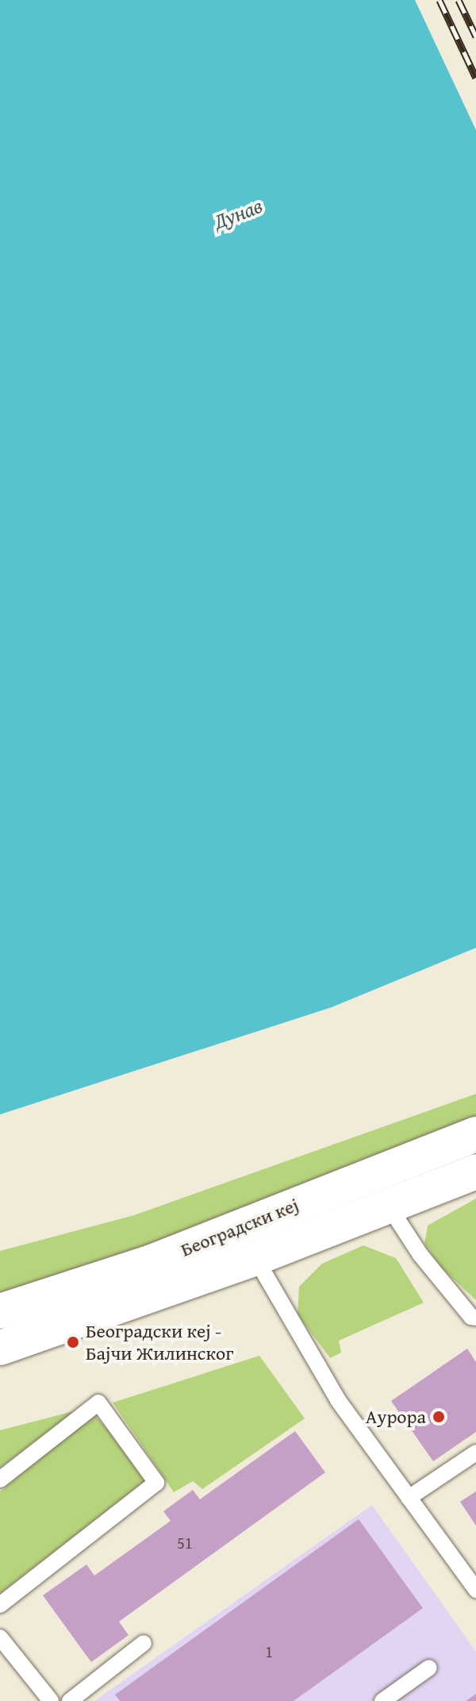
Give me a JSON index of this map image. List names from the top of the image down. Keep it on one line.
{"streets":{"street":["Београдски кеј"]},"water":["Дунав"],"places":["Београдски кеј - Бајчи Жилинског","Аурора"],"house_numbers":["51","1"]}
